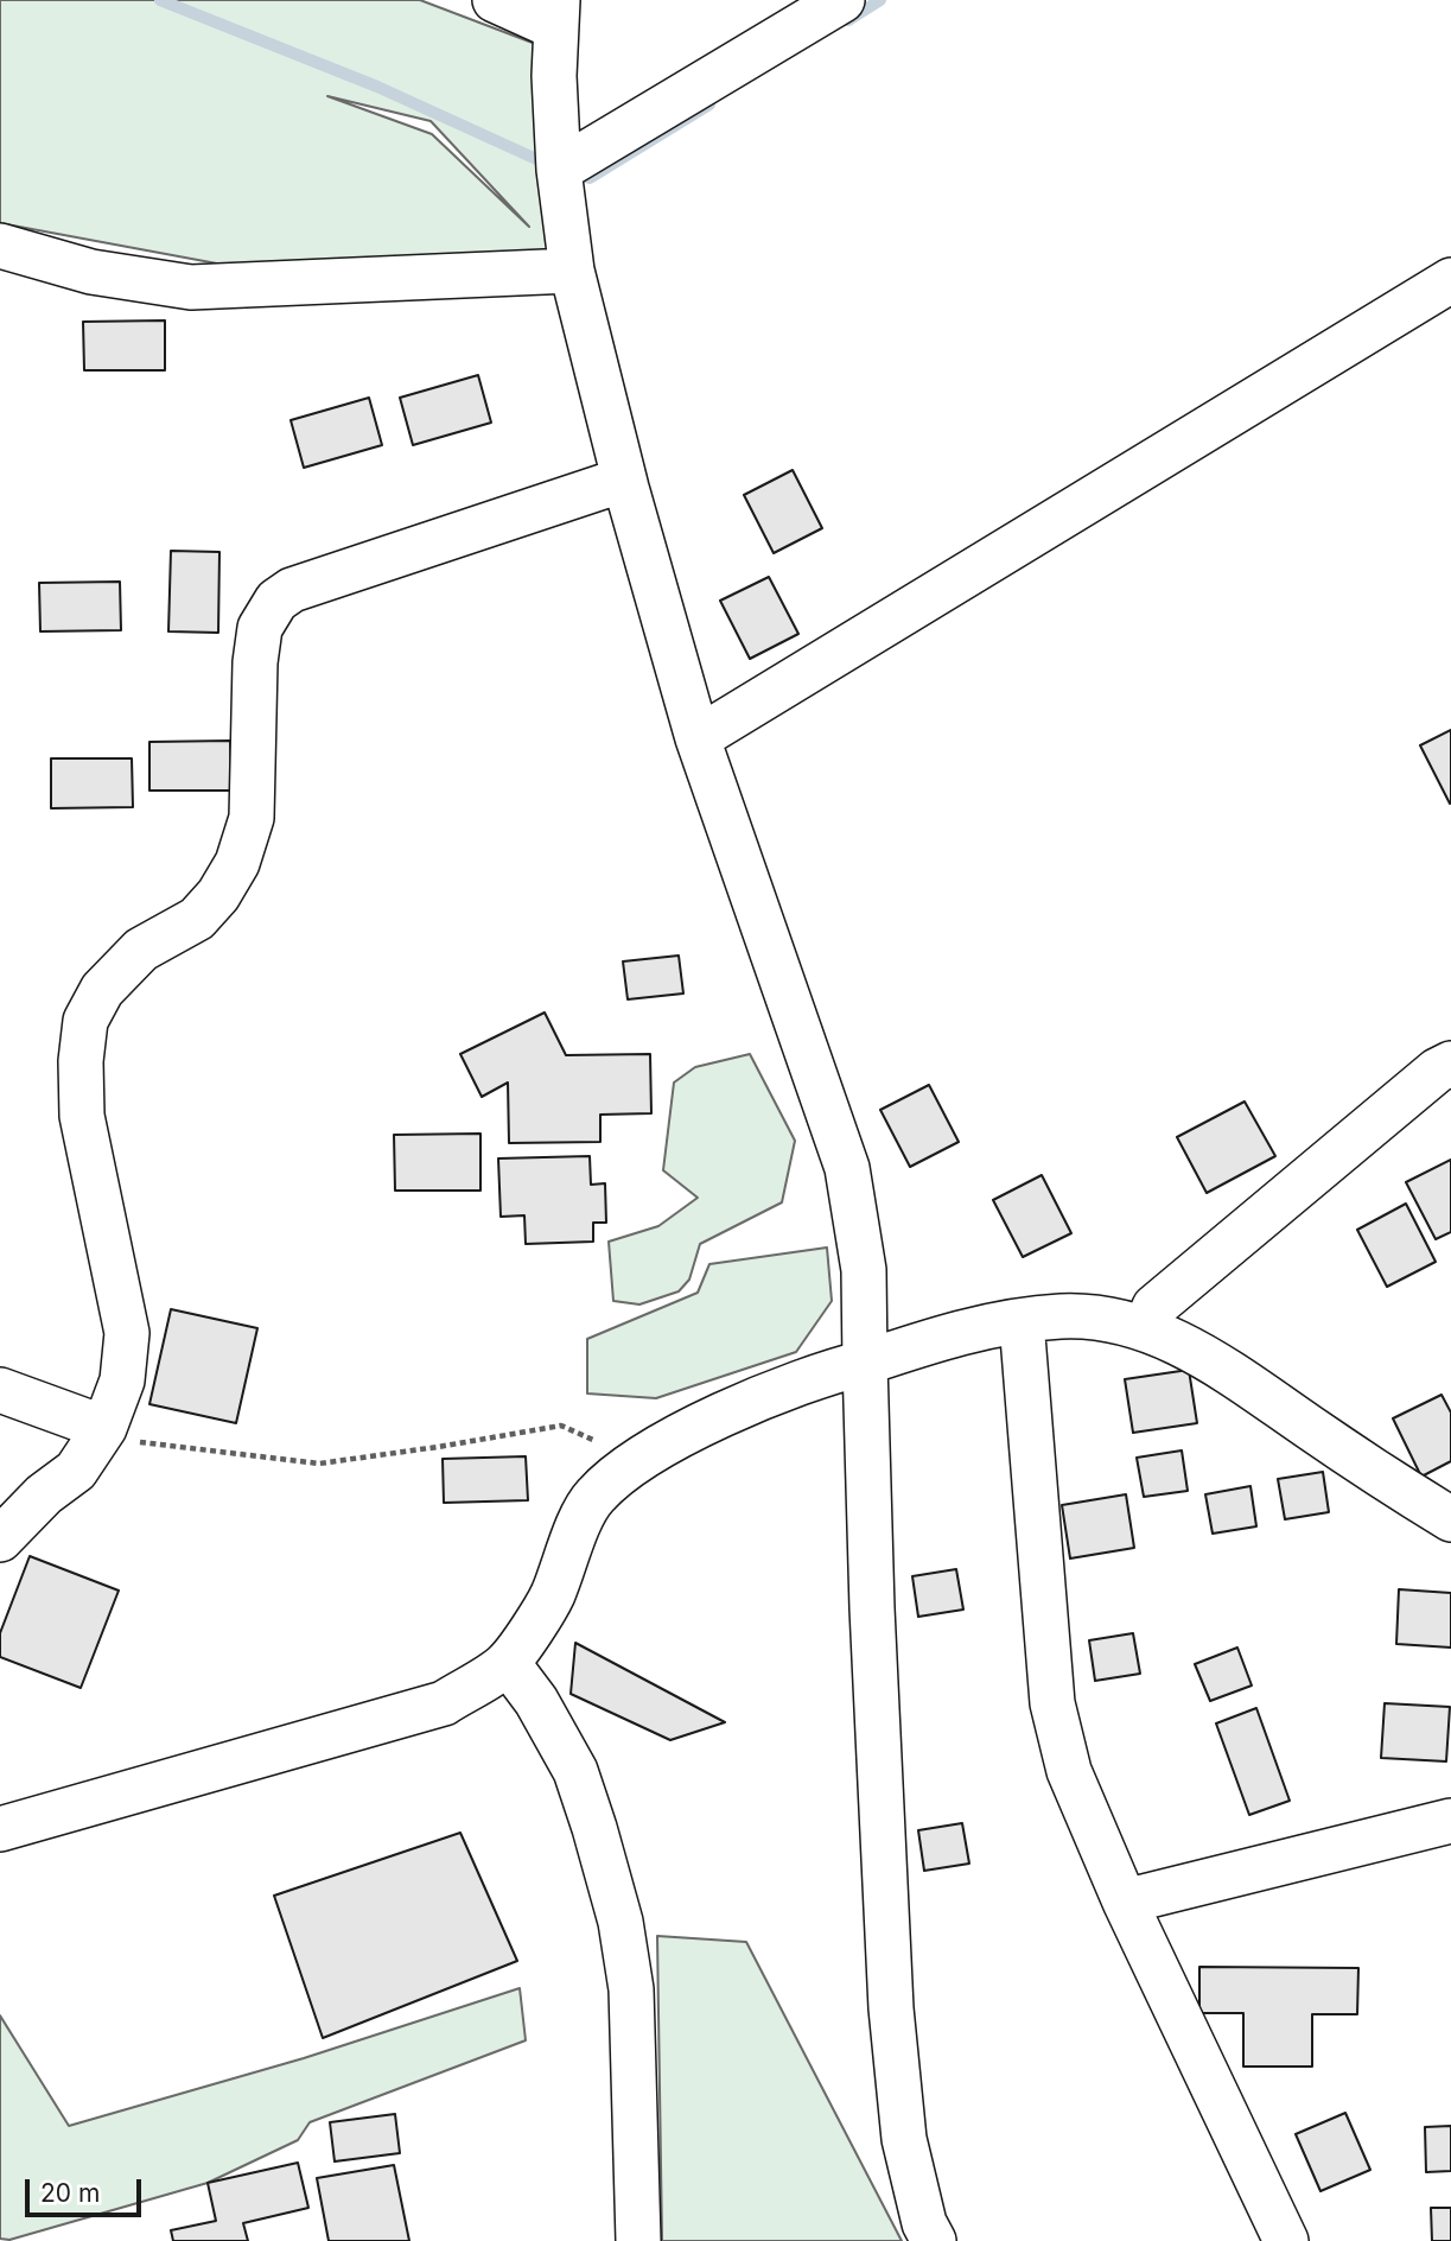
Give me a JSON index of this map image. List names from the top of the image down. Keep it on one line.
{"scale_bar":"20 m"}
